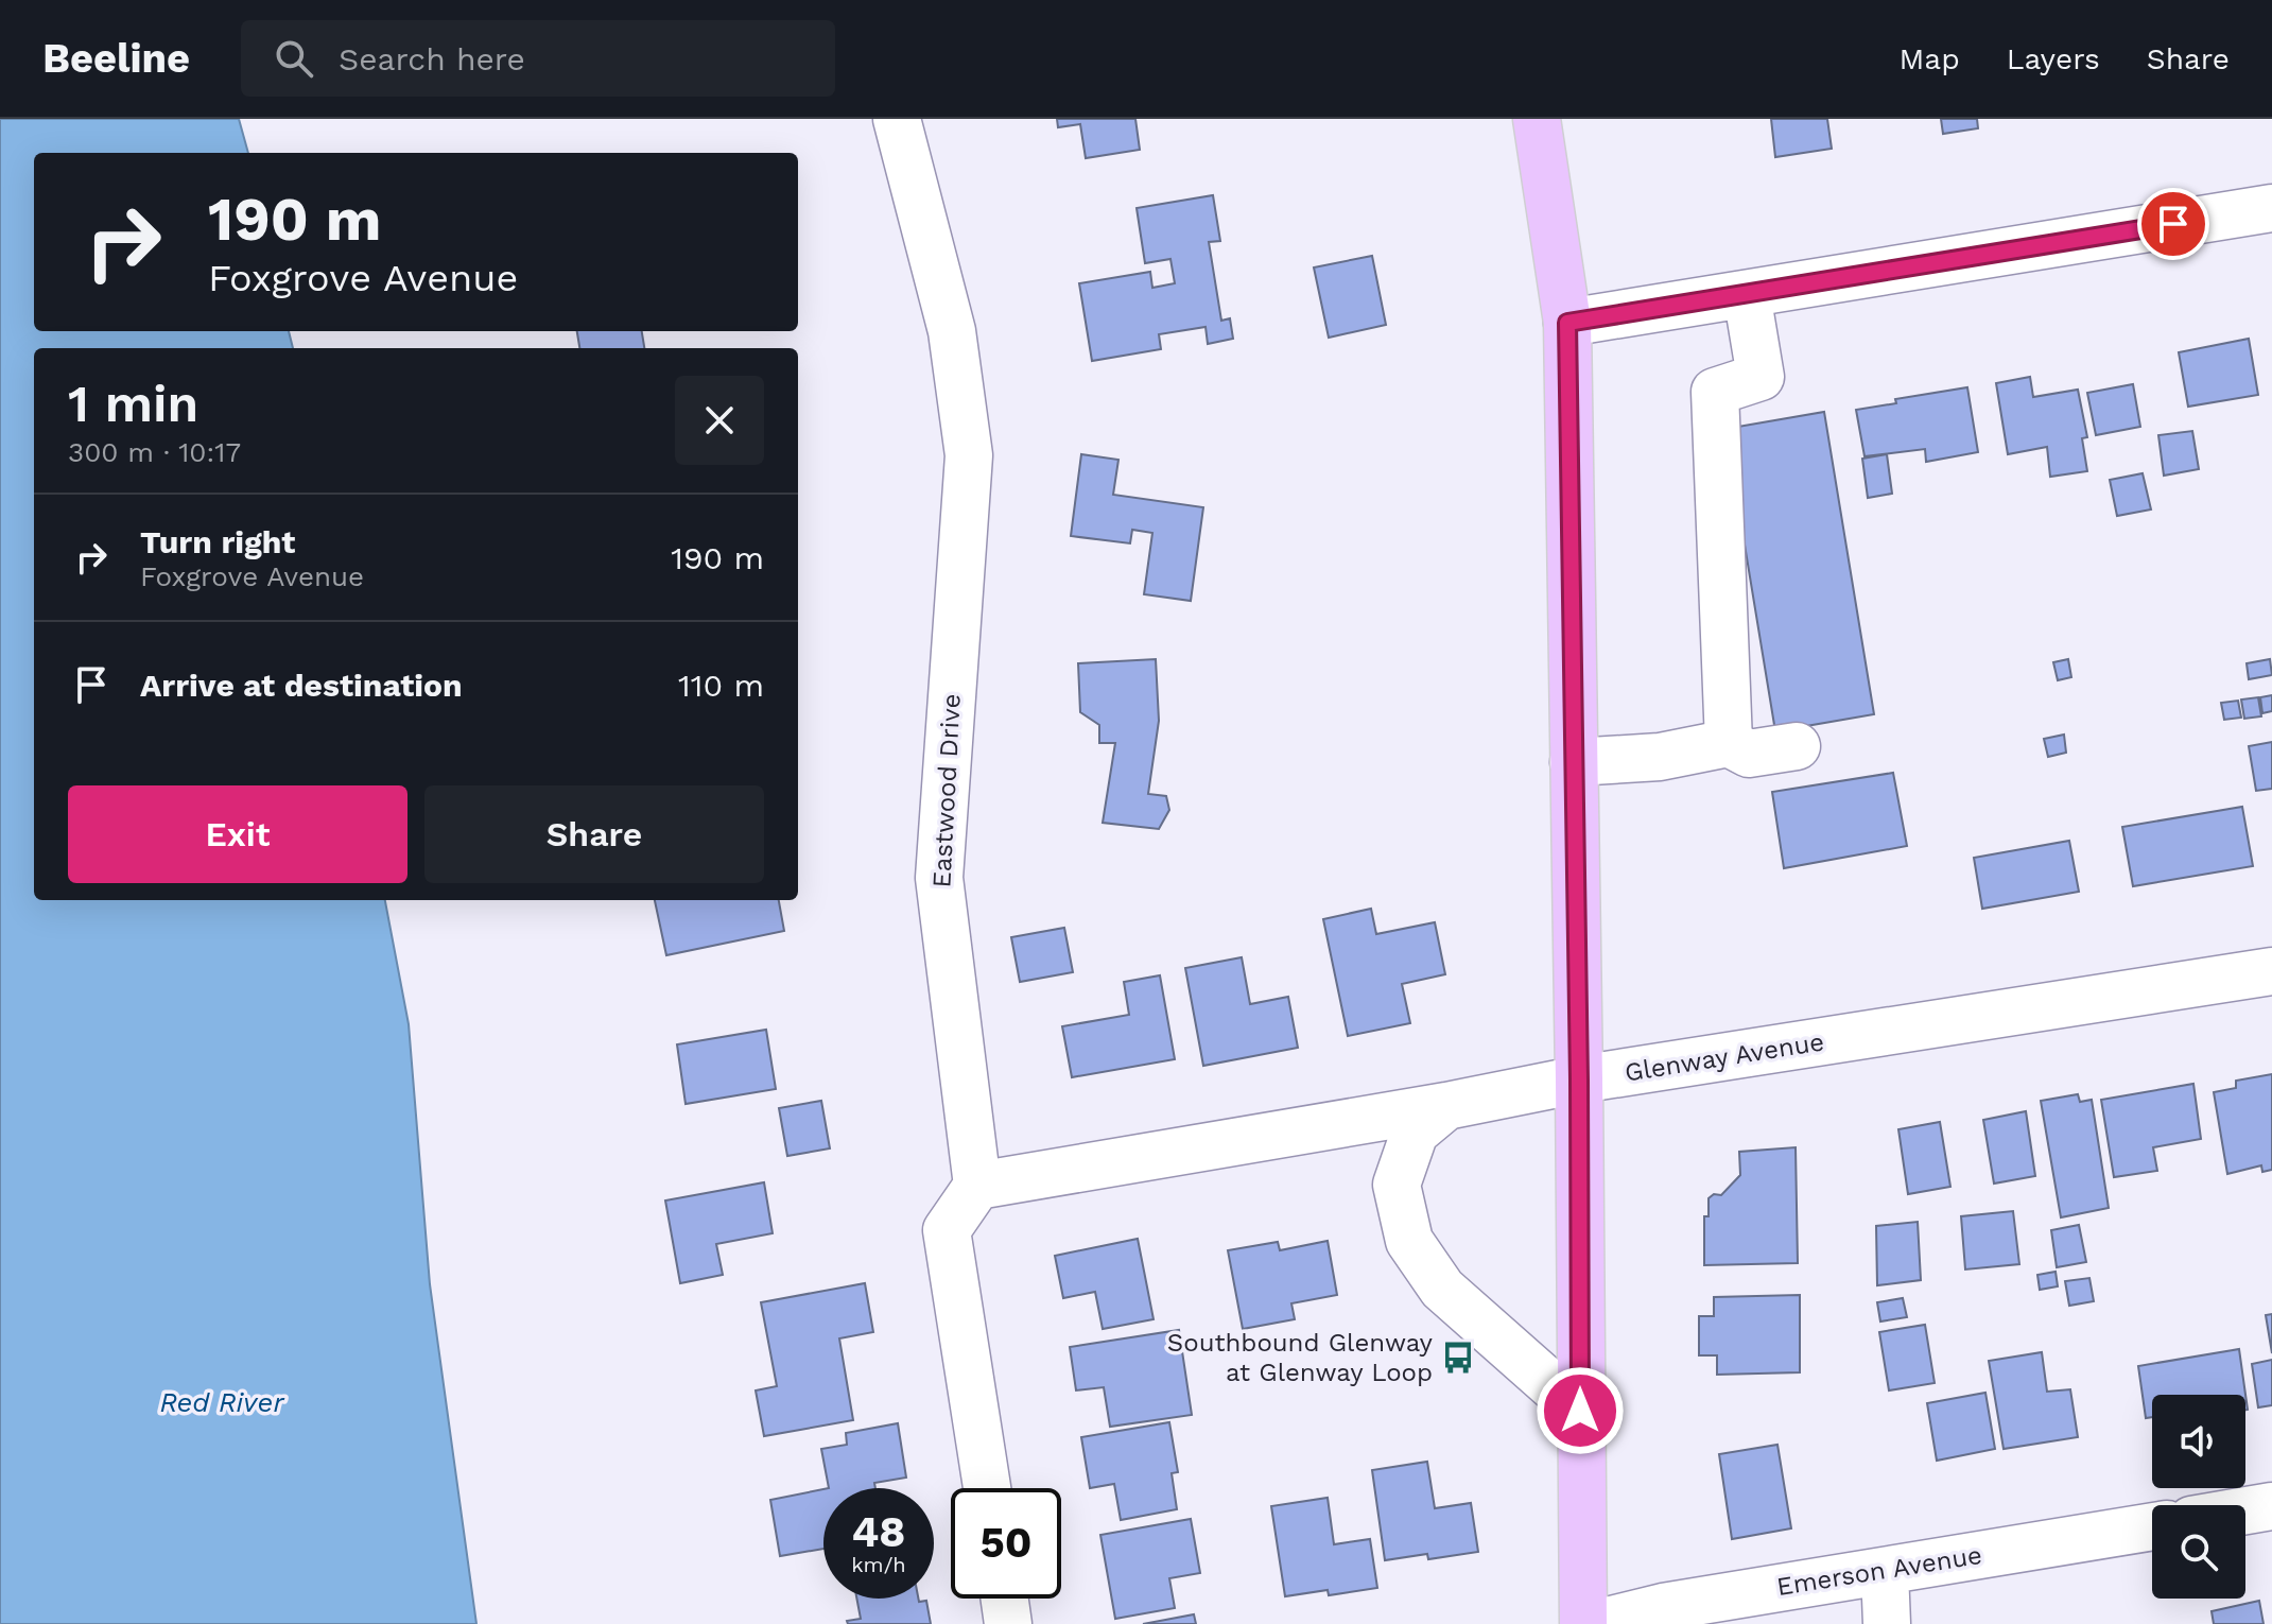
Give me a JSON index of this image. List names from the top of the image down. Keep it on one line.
{"streets":{"street":["Eastwood Drive","Glenway Avenue","Emerson Avenue"]},"crossings":[["Eastwood Drive","Glenway Avenue"]],"water":["Red River"],"places":{"bus stop":["Southbound Glenway at Glenway Loop"]},"page":{"header":"Beeline","search":"Search here","nav":["Map","Layers","Share"],"turn":["190 m","Foxgrove Avenue"],"heading":["1 min","300 m · 10:17"],"list":[{"name":"Turn right","note":"Foxgrove Avenue","value":"190 m"},{"name":"Arrive at destination","value":"110 m"}],"buttons":["Exit","Share"],"speed":"48 km/h","limit":"50"}}
